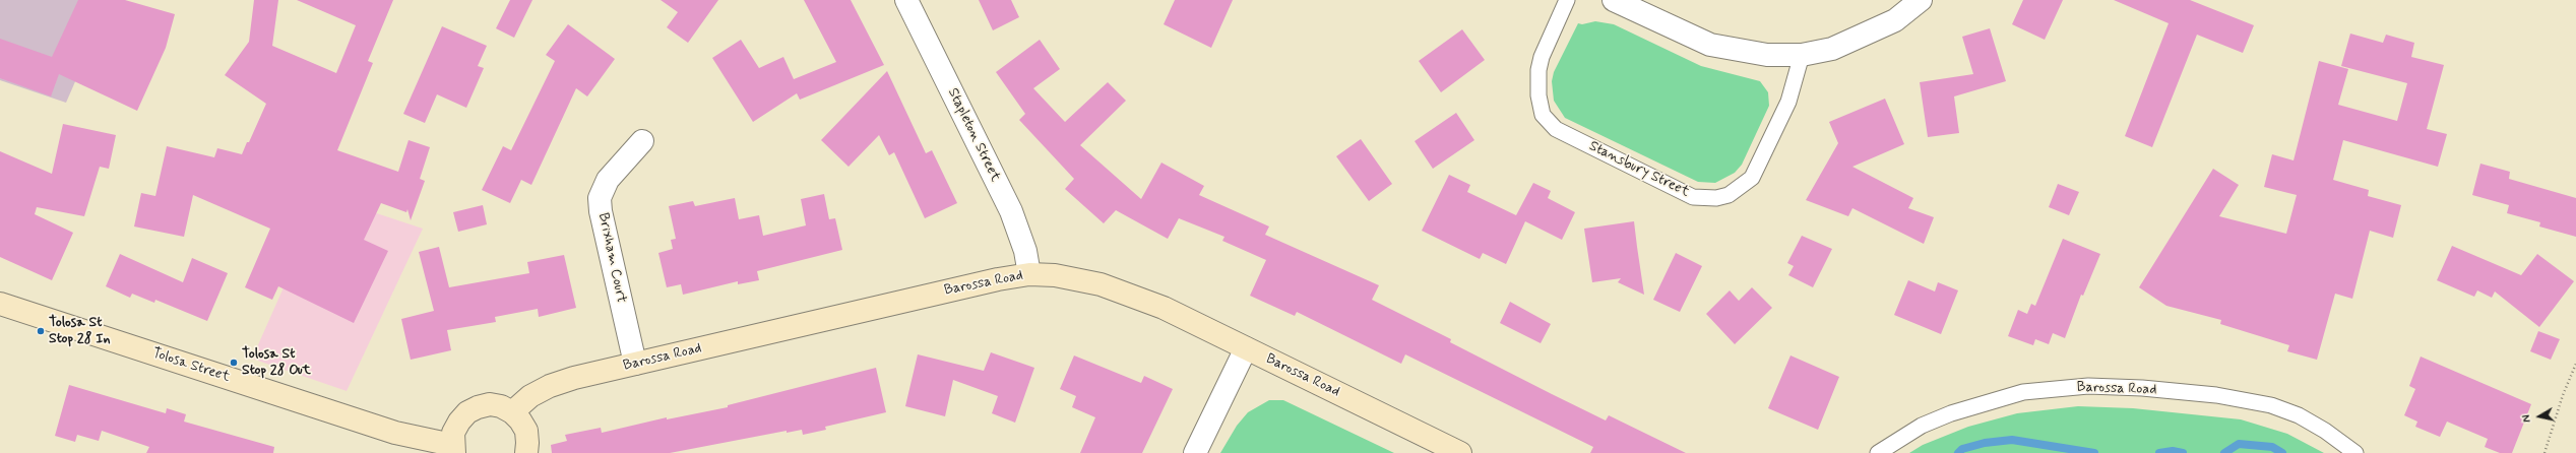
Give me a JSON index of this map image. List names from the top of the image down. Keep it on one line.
{"streets":{"street":["Stapleton Street","Brixham Court","Barossa Road","Tolosa Street"],"lane":["Stansbury Street"]},"crossings":[["Stapleton Street","Barossa Road"],["Brixham Court","Barossa Road"]],"places":["Tolosa St Stop 28 In","Tolosa St Stop 28 Out"],"north":"left"}
